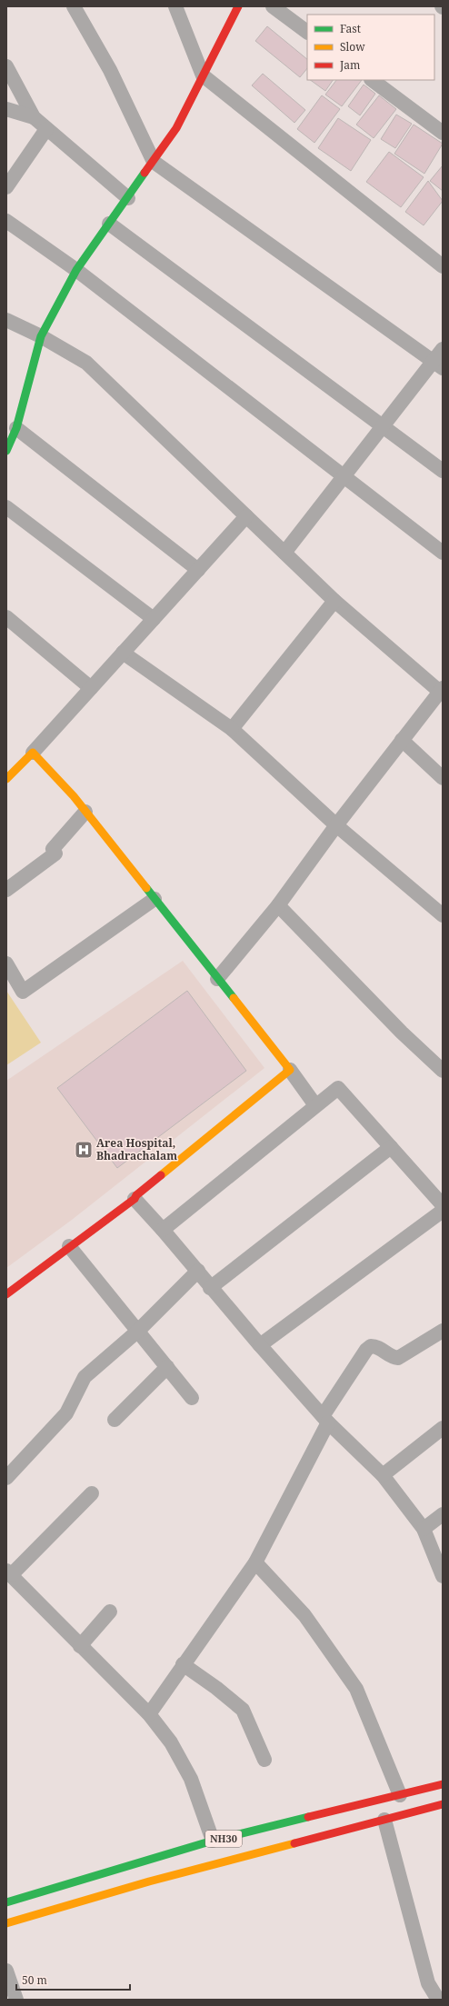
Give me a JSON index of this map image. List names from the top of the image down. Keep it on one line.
{"streets":{"main road":["NH30"]},"places":{"hospital":["Area Hospital, Bhadrachalam"]},"legend":["Fast","Slow","Jam"],"scale_bar":"50 m"}
